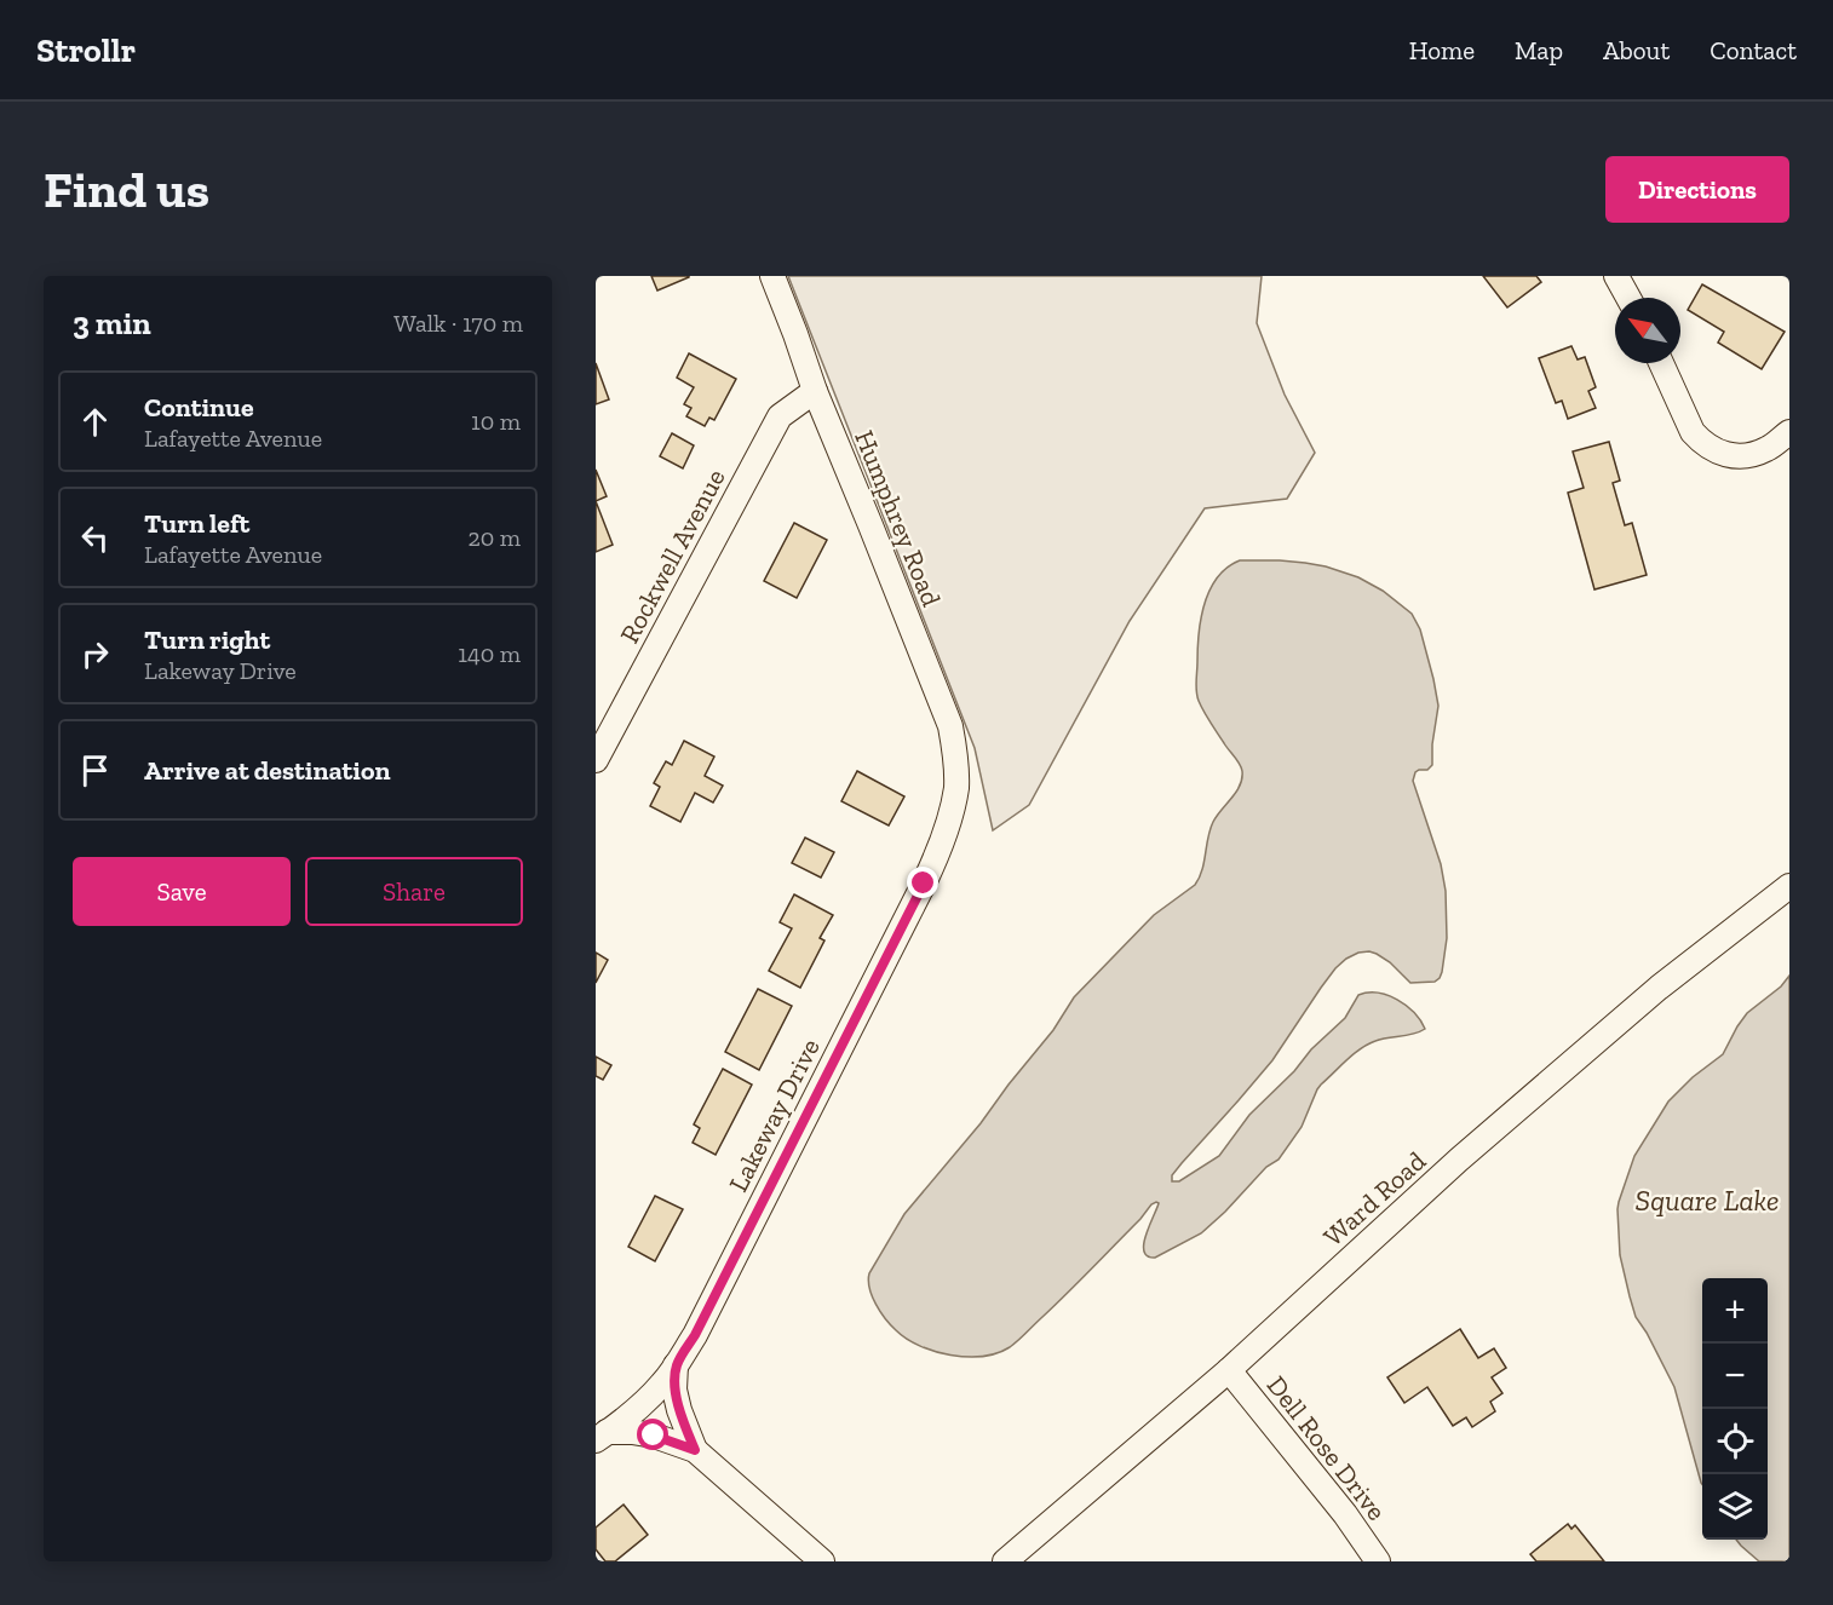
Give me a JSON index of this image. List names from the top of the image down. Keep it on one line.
{"streets":{"street":["Humphrey Road","Rockwell Avenue","Lakeway Drive","Ward Road","Dell Rose Drive"]},"crossings":[["Humphrey Road","Rockwell Avenue"],["Humphrey Road","Lakeway Drive"],["Ward Road","Dell Rose Drive"]],"water":["Square Lake"],"north":"top left","page":{"header":"Strollr","nav":["Home","Map","About","Contact"],"buttons":["Directions",["Save","Share"]],"title":"Find us","heading":["3 min","Walk · 170 m"],"list":[["Continue","Lafayette Avenue","10 m"],["Turn left","Lafayette Avenue","20 m"],["Turn right","Lakeway Drive","140 m"],"Arrive at destination"],"map_buttons":["+","−"]}}
